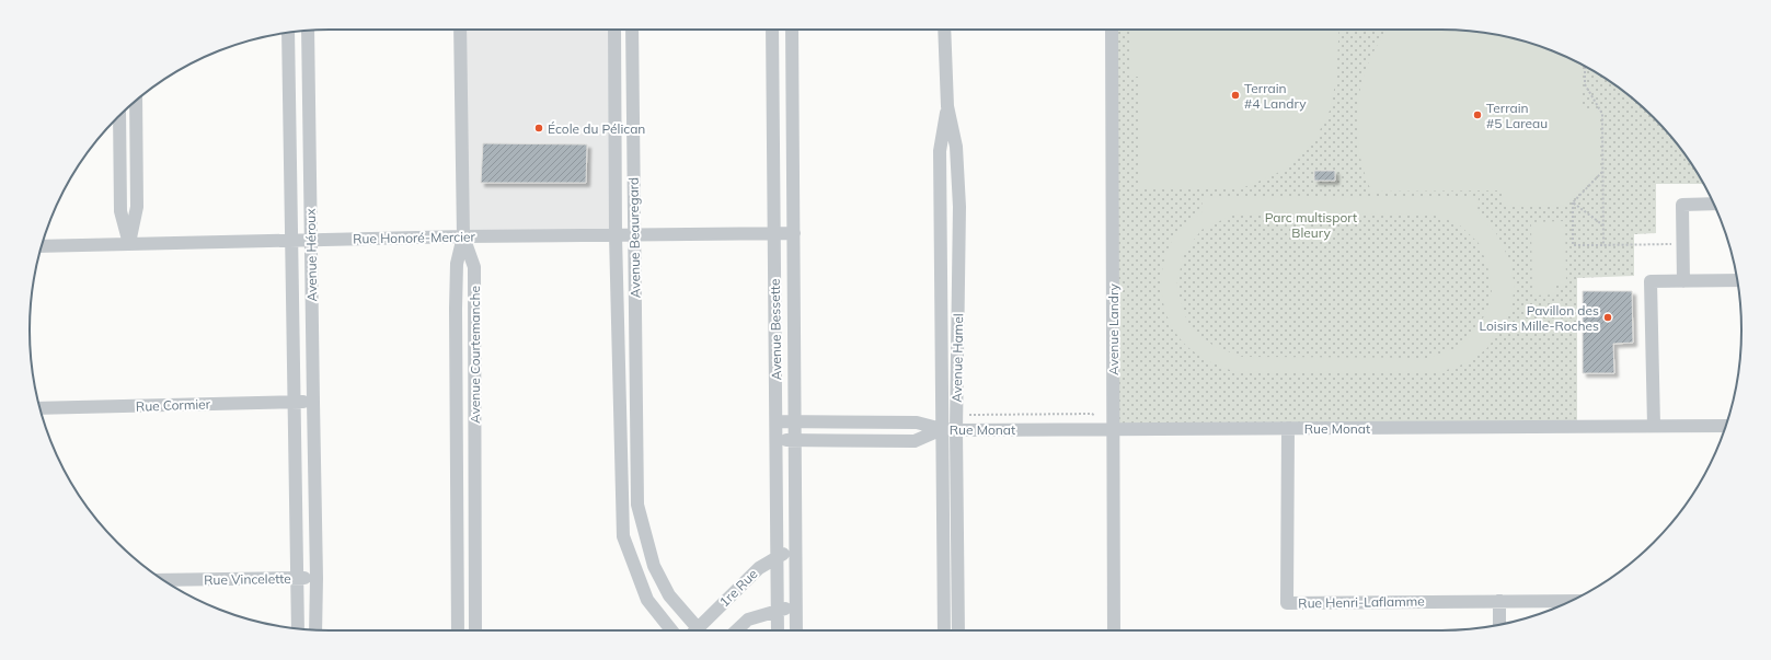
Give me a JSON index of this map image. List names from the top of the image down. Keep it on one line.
{"streets":{"street":["Rue Honoré-Mercier","Avenue Beauregard","Avenue Héroux","Avenue Bessette","Avenue Landry","Avenue Courtemanche","Avenue Hamel","Rue Cormier","Rue Monat","Rue Vincelette","1re Rue","Rue Henri-Laflamme"]},"crossings":[["Rue Honoré-Mercier","Avenue Beauregard"],["Rue Honoré-Mercier","Avenue Héroux"],["Rue Honoré-Mercier","Avenue Bessette"],["Rue Honoré-Mercier","Avenue Courtemanche"],["Avenue Héroux","Rue Cormier"],["Avenue Héroux","Rue Vincelette"],["Avenue Bessette","Rue Monat"],["Avenue Bessette","1re Rue"],["Avenue Landry","Rue Monat"],["Avenue Hamel","Rue Monat"],["Rue Monat","Rue Henri-Laflamme"]],"parks":["Parc multisport Bleury"],"places":["Terrain #4 Landry","Terrain #5 Lareau","École du Pélican","Pavillon des Loisirs Mille-Roches"]}
